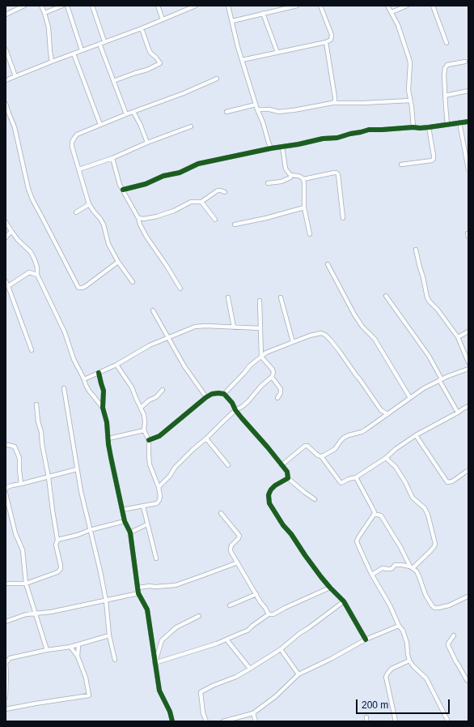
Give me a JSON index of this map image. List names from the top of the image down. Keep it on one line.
{"scale_bar":"200 m"}
